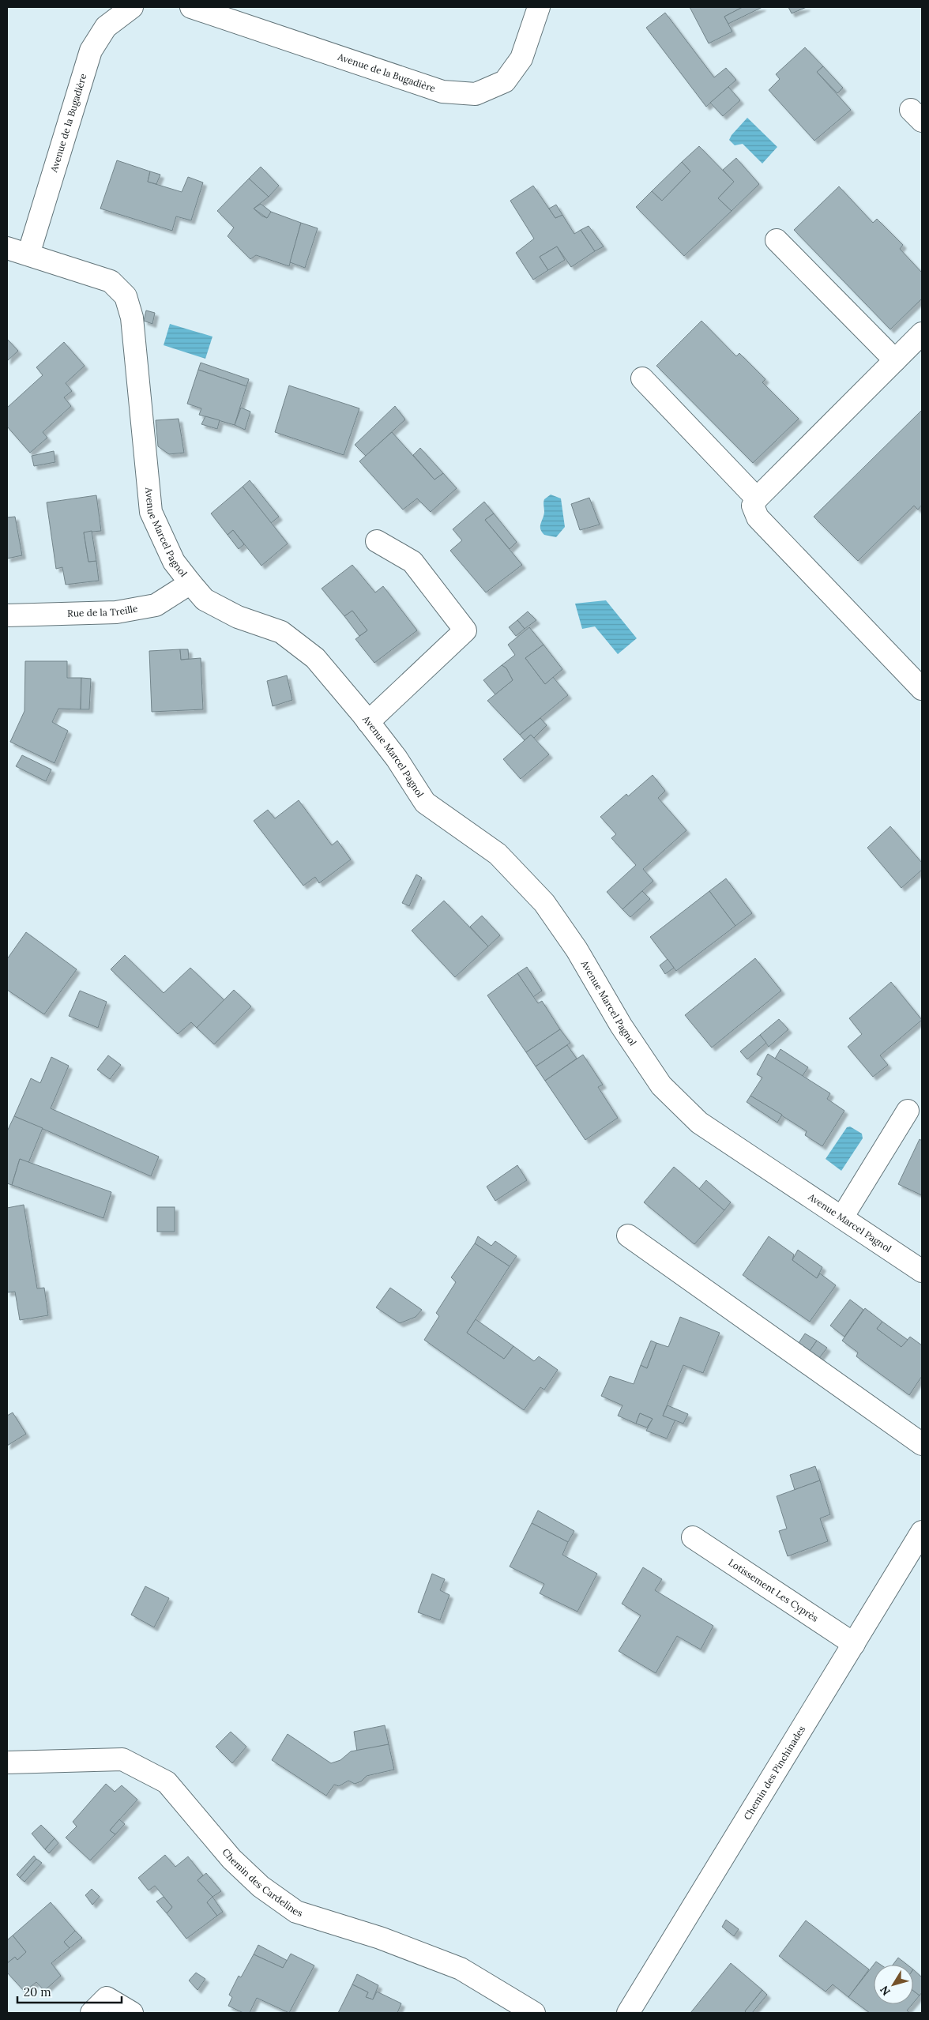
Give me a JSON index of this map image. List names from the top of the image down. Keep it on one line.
{"streets":{"street":["Avenue de la Bugadière","Avenue Marcel Pagnol","Rue de la Treille","Lotissement Les Cyprès","Chemin des Pinchinades","Chemin des Cardelines"]},"crossings":[["Avenue de la Bugadière","Avenue Marcel Pagnol"],["Avenue Marcel Pagnol","Rue de la Treille"],["Lotissement Les Cyprès","Chemin des Pinchinades"]],"scale_bar":"20 m","north":"bottom left"}
